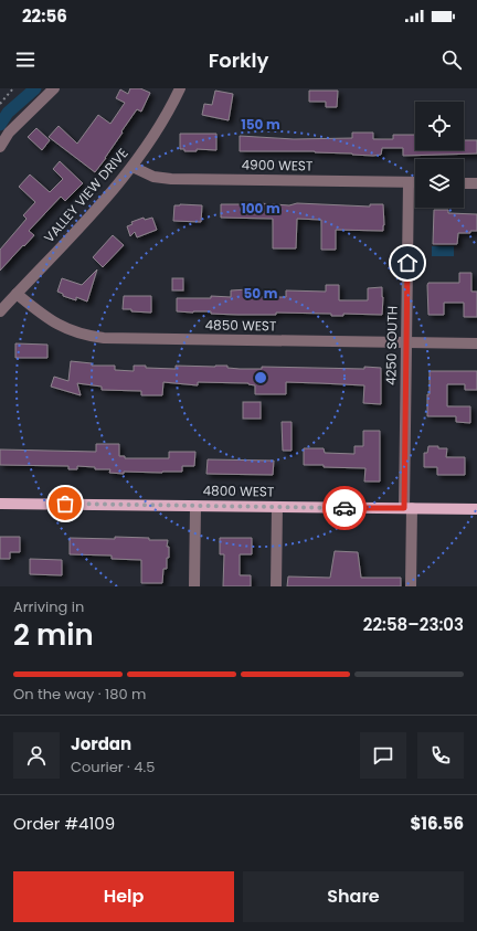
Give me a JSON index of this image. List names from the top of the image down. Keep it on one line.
{"streets":{"main road":["4800 WEST"],"street":["4900 WEST","VALLEY VIEW DRIVE","4850 WEST","4250 SOUTH"]},"crossings":[["4900 WEST","VALLEY VIEW DRIVE"],["4900 WEST","4250 SOUTH"],["VALLEY VIEW DRIVE","4850 WEST"],["4850 WEST","4250 SOUTH"],["4250 SOUTH","4800 WEST"]],"page":{"status":"22:56","header":"Forkly","heading":["2 min","Arriving in","22:58–23:03"],"panel":["Jordan","Courier · 4.5","Order #4109","$16.56"],"bar":"On the way · 180 m","buttons":["Help","Share"]},"rings":["150 m","100 m","50 m"]}
